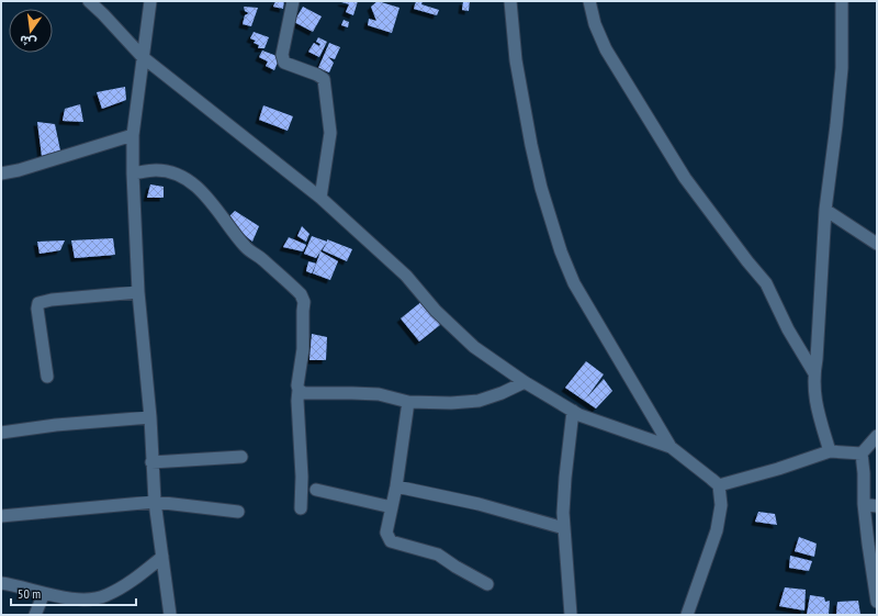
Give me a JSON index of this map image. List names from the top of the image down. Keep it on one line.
{"scale_bar":"50 m","north":"bottom"}
